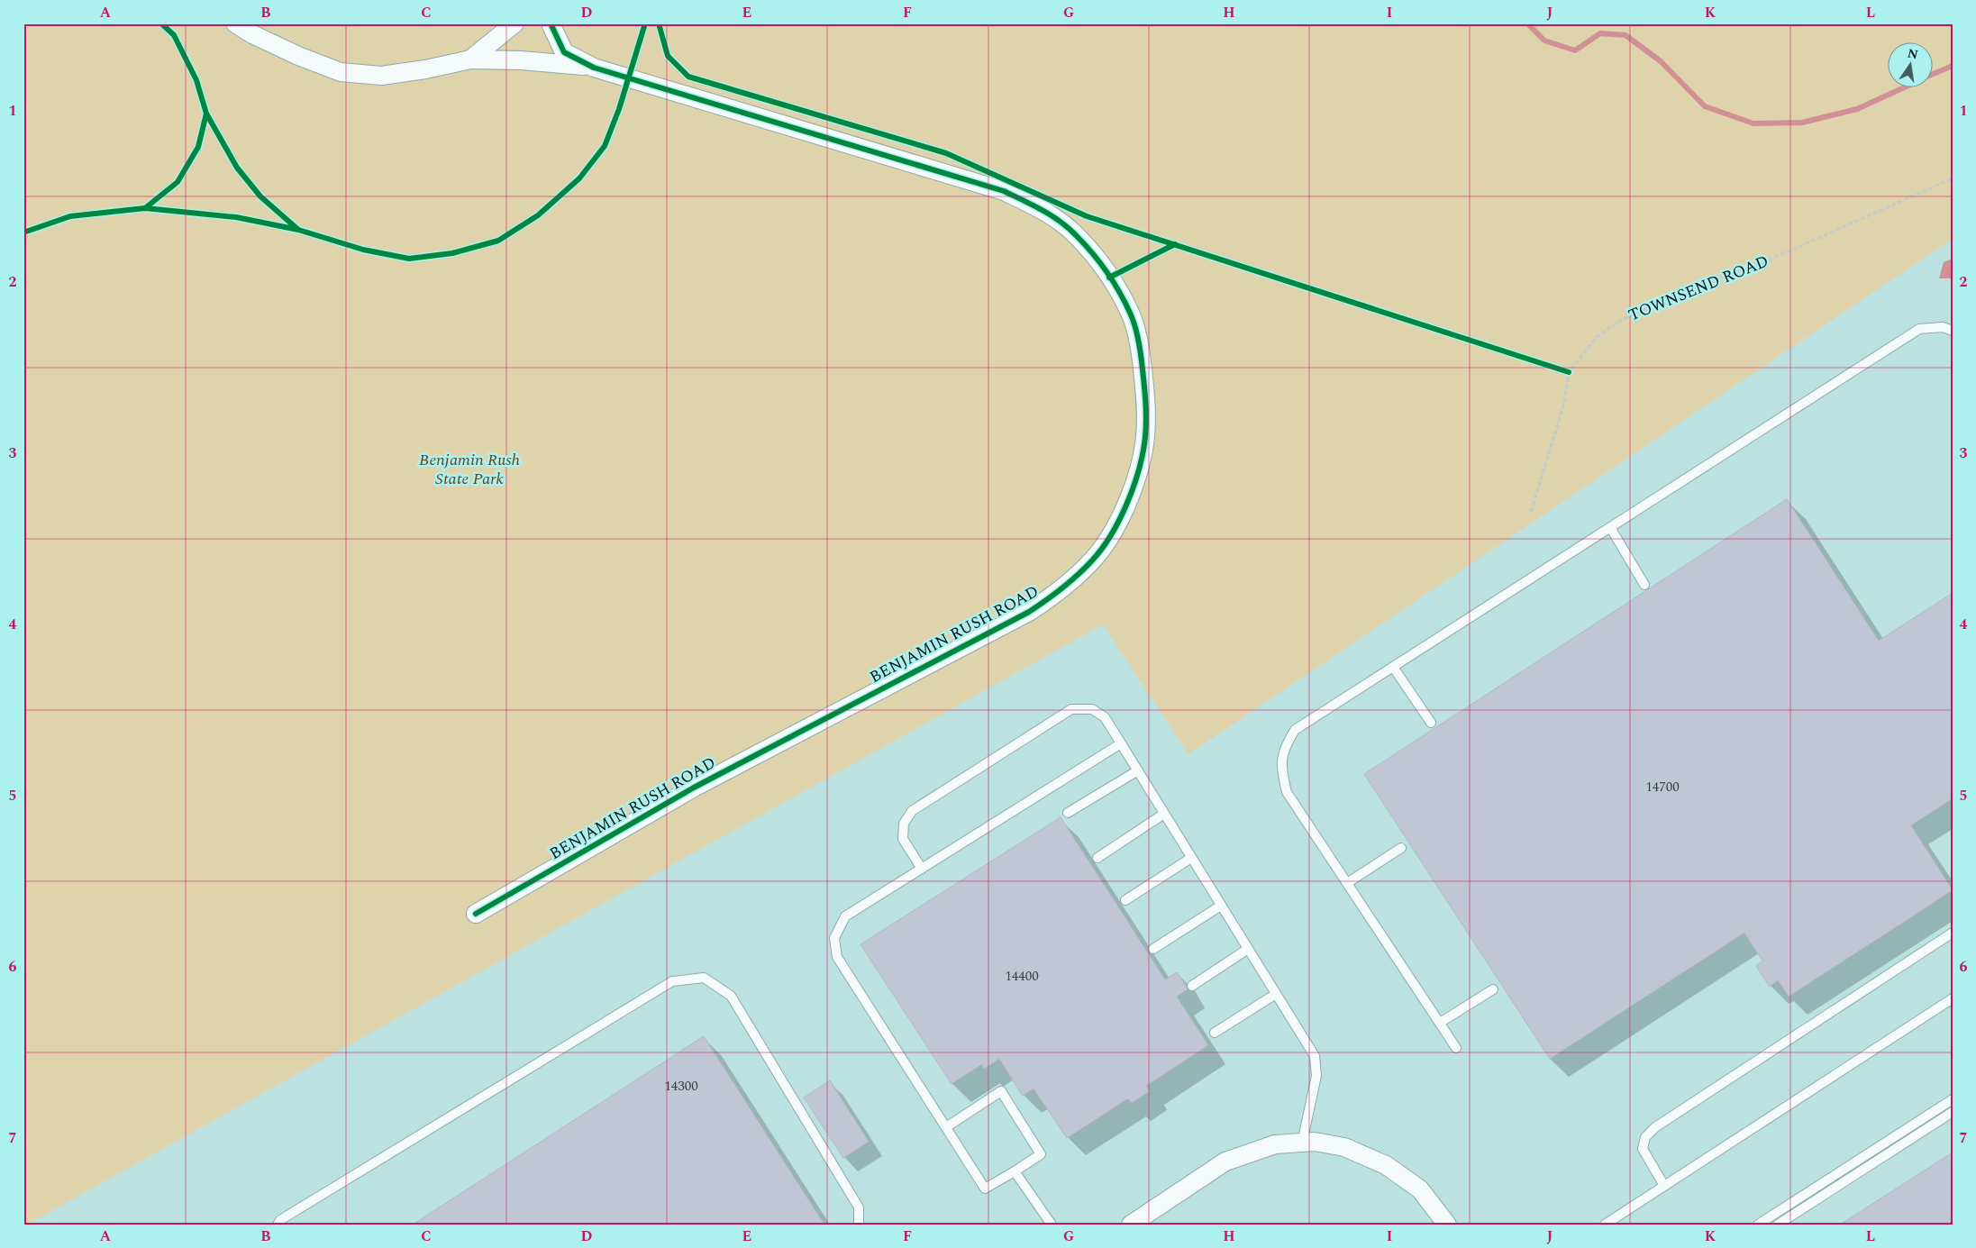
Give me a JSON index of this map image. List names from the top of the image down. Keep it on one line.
{"streets":{"street":["BENJAMIN RUSH ROAD"],"path":["TOWNSEND ROAD"]},"parks":["Benjamin Rush State Park"],"house_numbers":["14700","14400","14300"],"north":"top","grid":{"columns":["A","B","C","D","E","F","G","H","I","J","K","L"],"rows":["1","2","3","4","5","6","7"]}}
